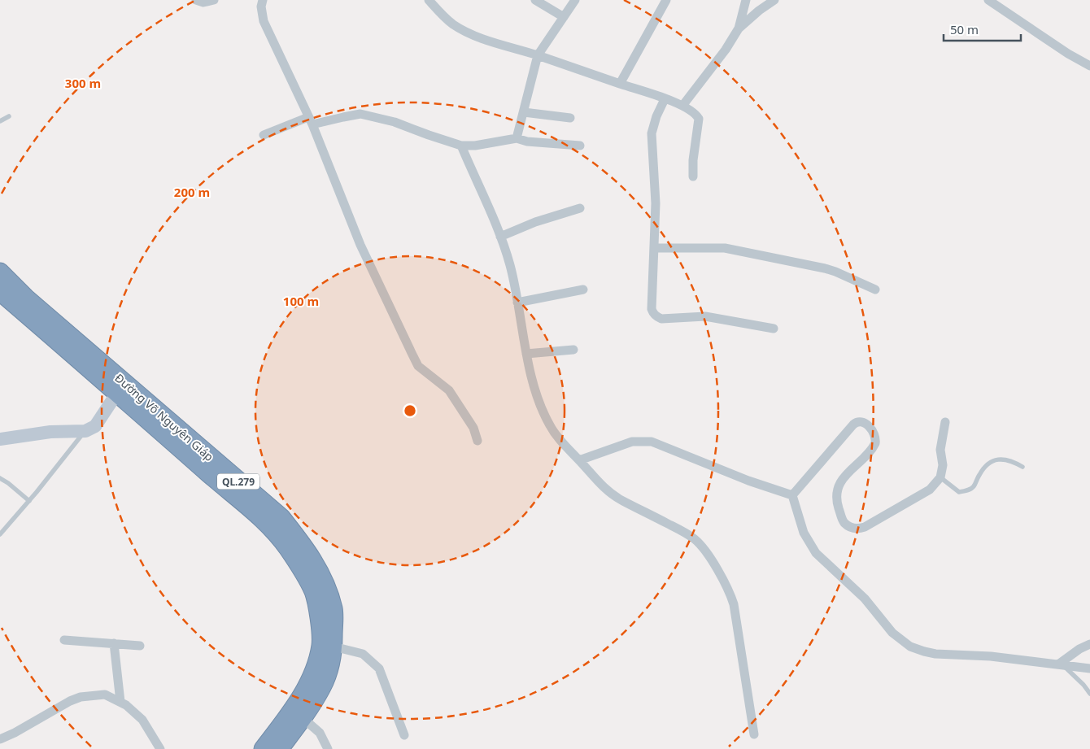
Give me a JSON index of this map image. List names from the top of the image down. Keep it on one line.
{"streets":{"highway":["Đường Võ Nguyên Giáp","QL.279"]},"scale_bar":"50 m","rings":["300 m","200 m","100 m"]}
